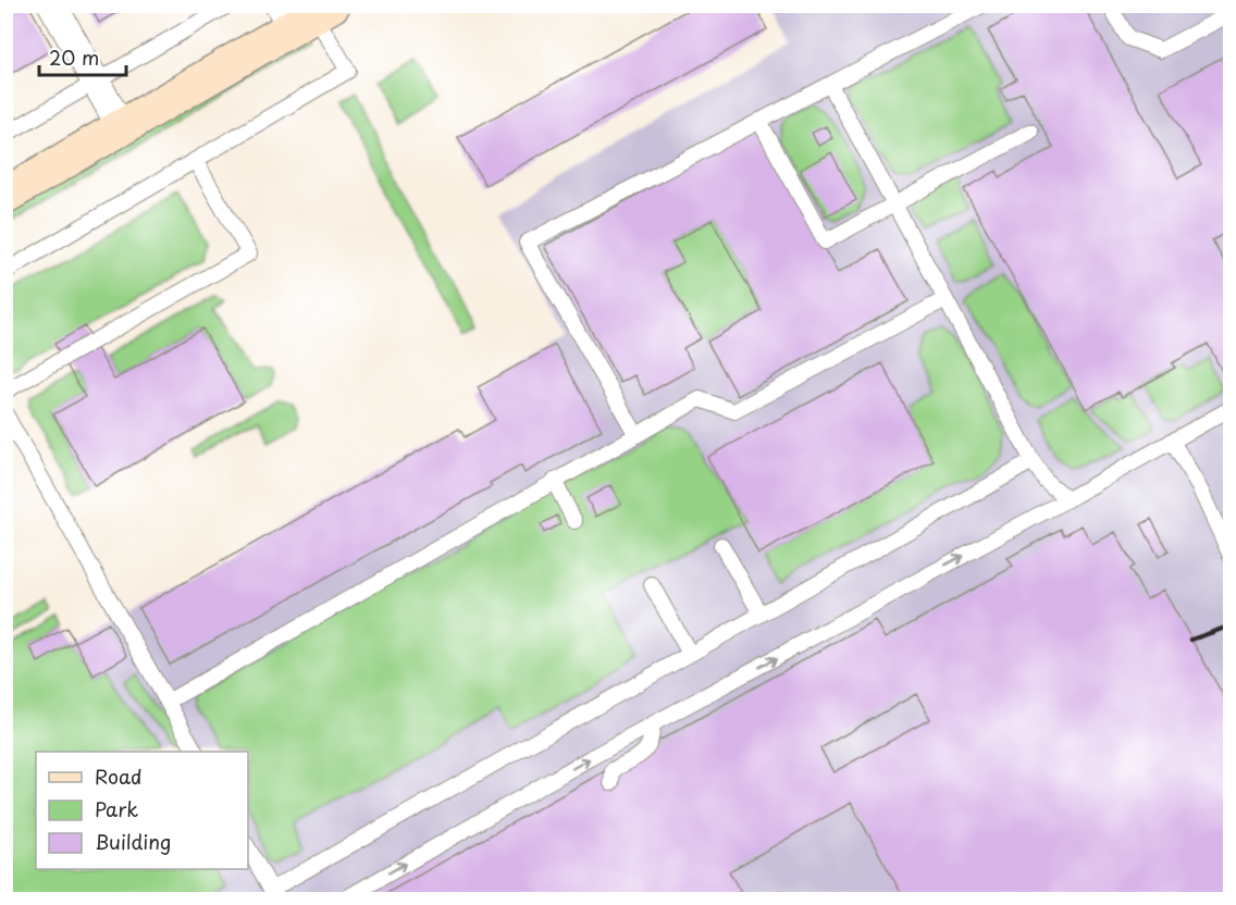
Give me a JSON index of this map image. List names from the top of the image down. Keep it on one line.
{"legend":["Road","Park","Building"],"scale_bar":"20 m"}
